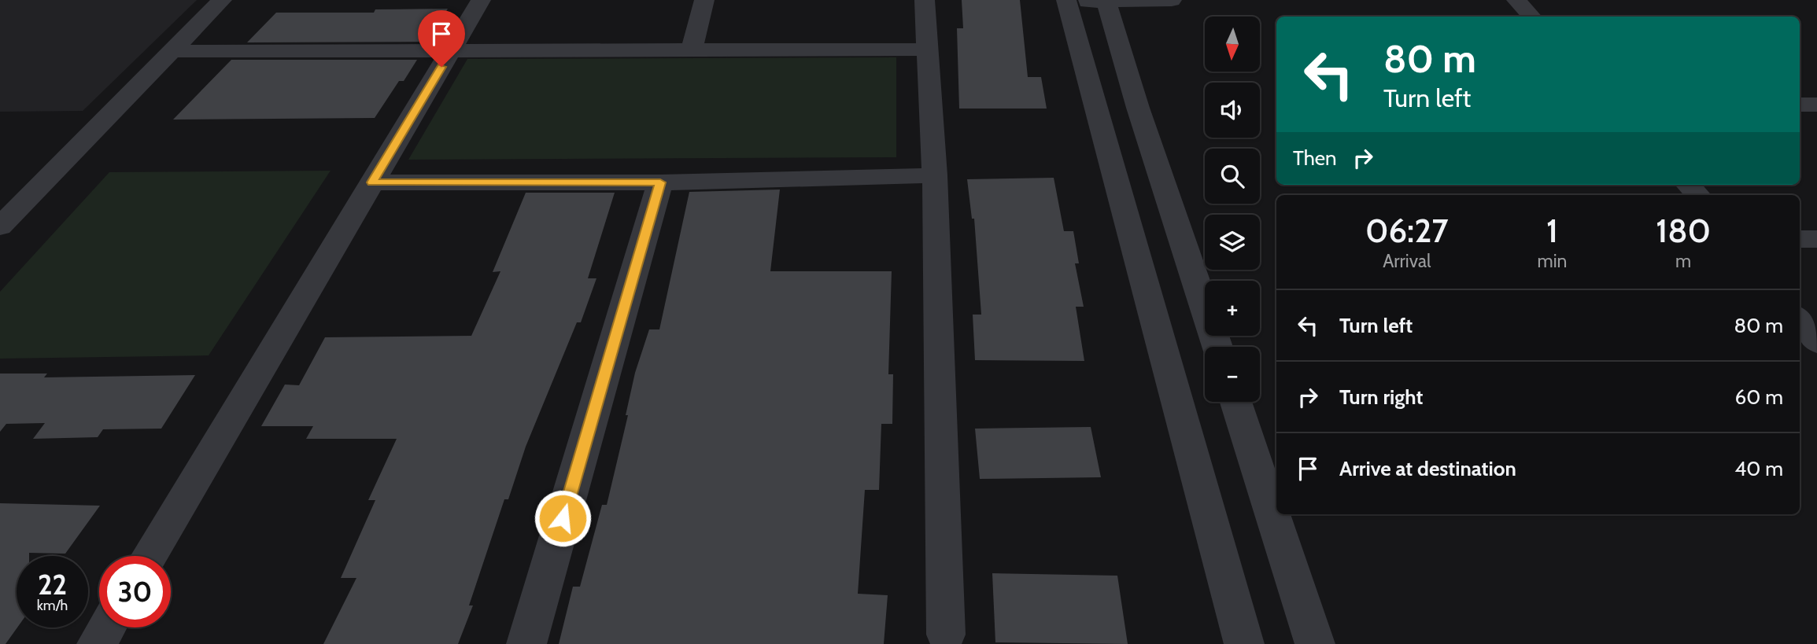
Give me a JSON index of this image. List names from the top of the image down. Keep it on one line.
{"north":"bottom","page":{"map_buttons":["+","−"],"turn":["80 m","Turn left"],"then":"Then","eta":["06:27","Arrival","1","min","180","m"],"list":[{"name":"Turn left","value":"80 m"},{"name":"Turn right","value":"60 m"},{"name":"Arrive at destination","value":"40 m"}],"speed":"22 km/h","limit":"30"}}
